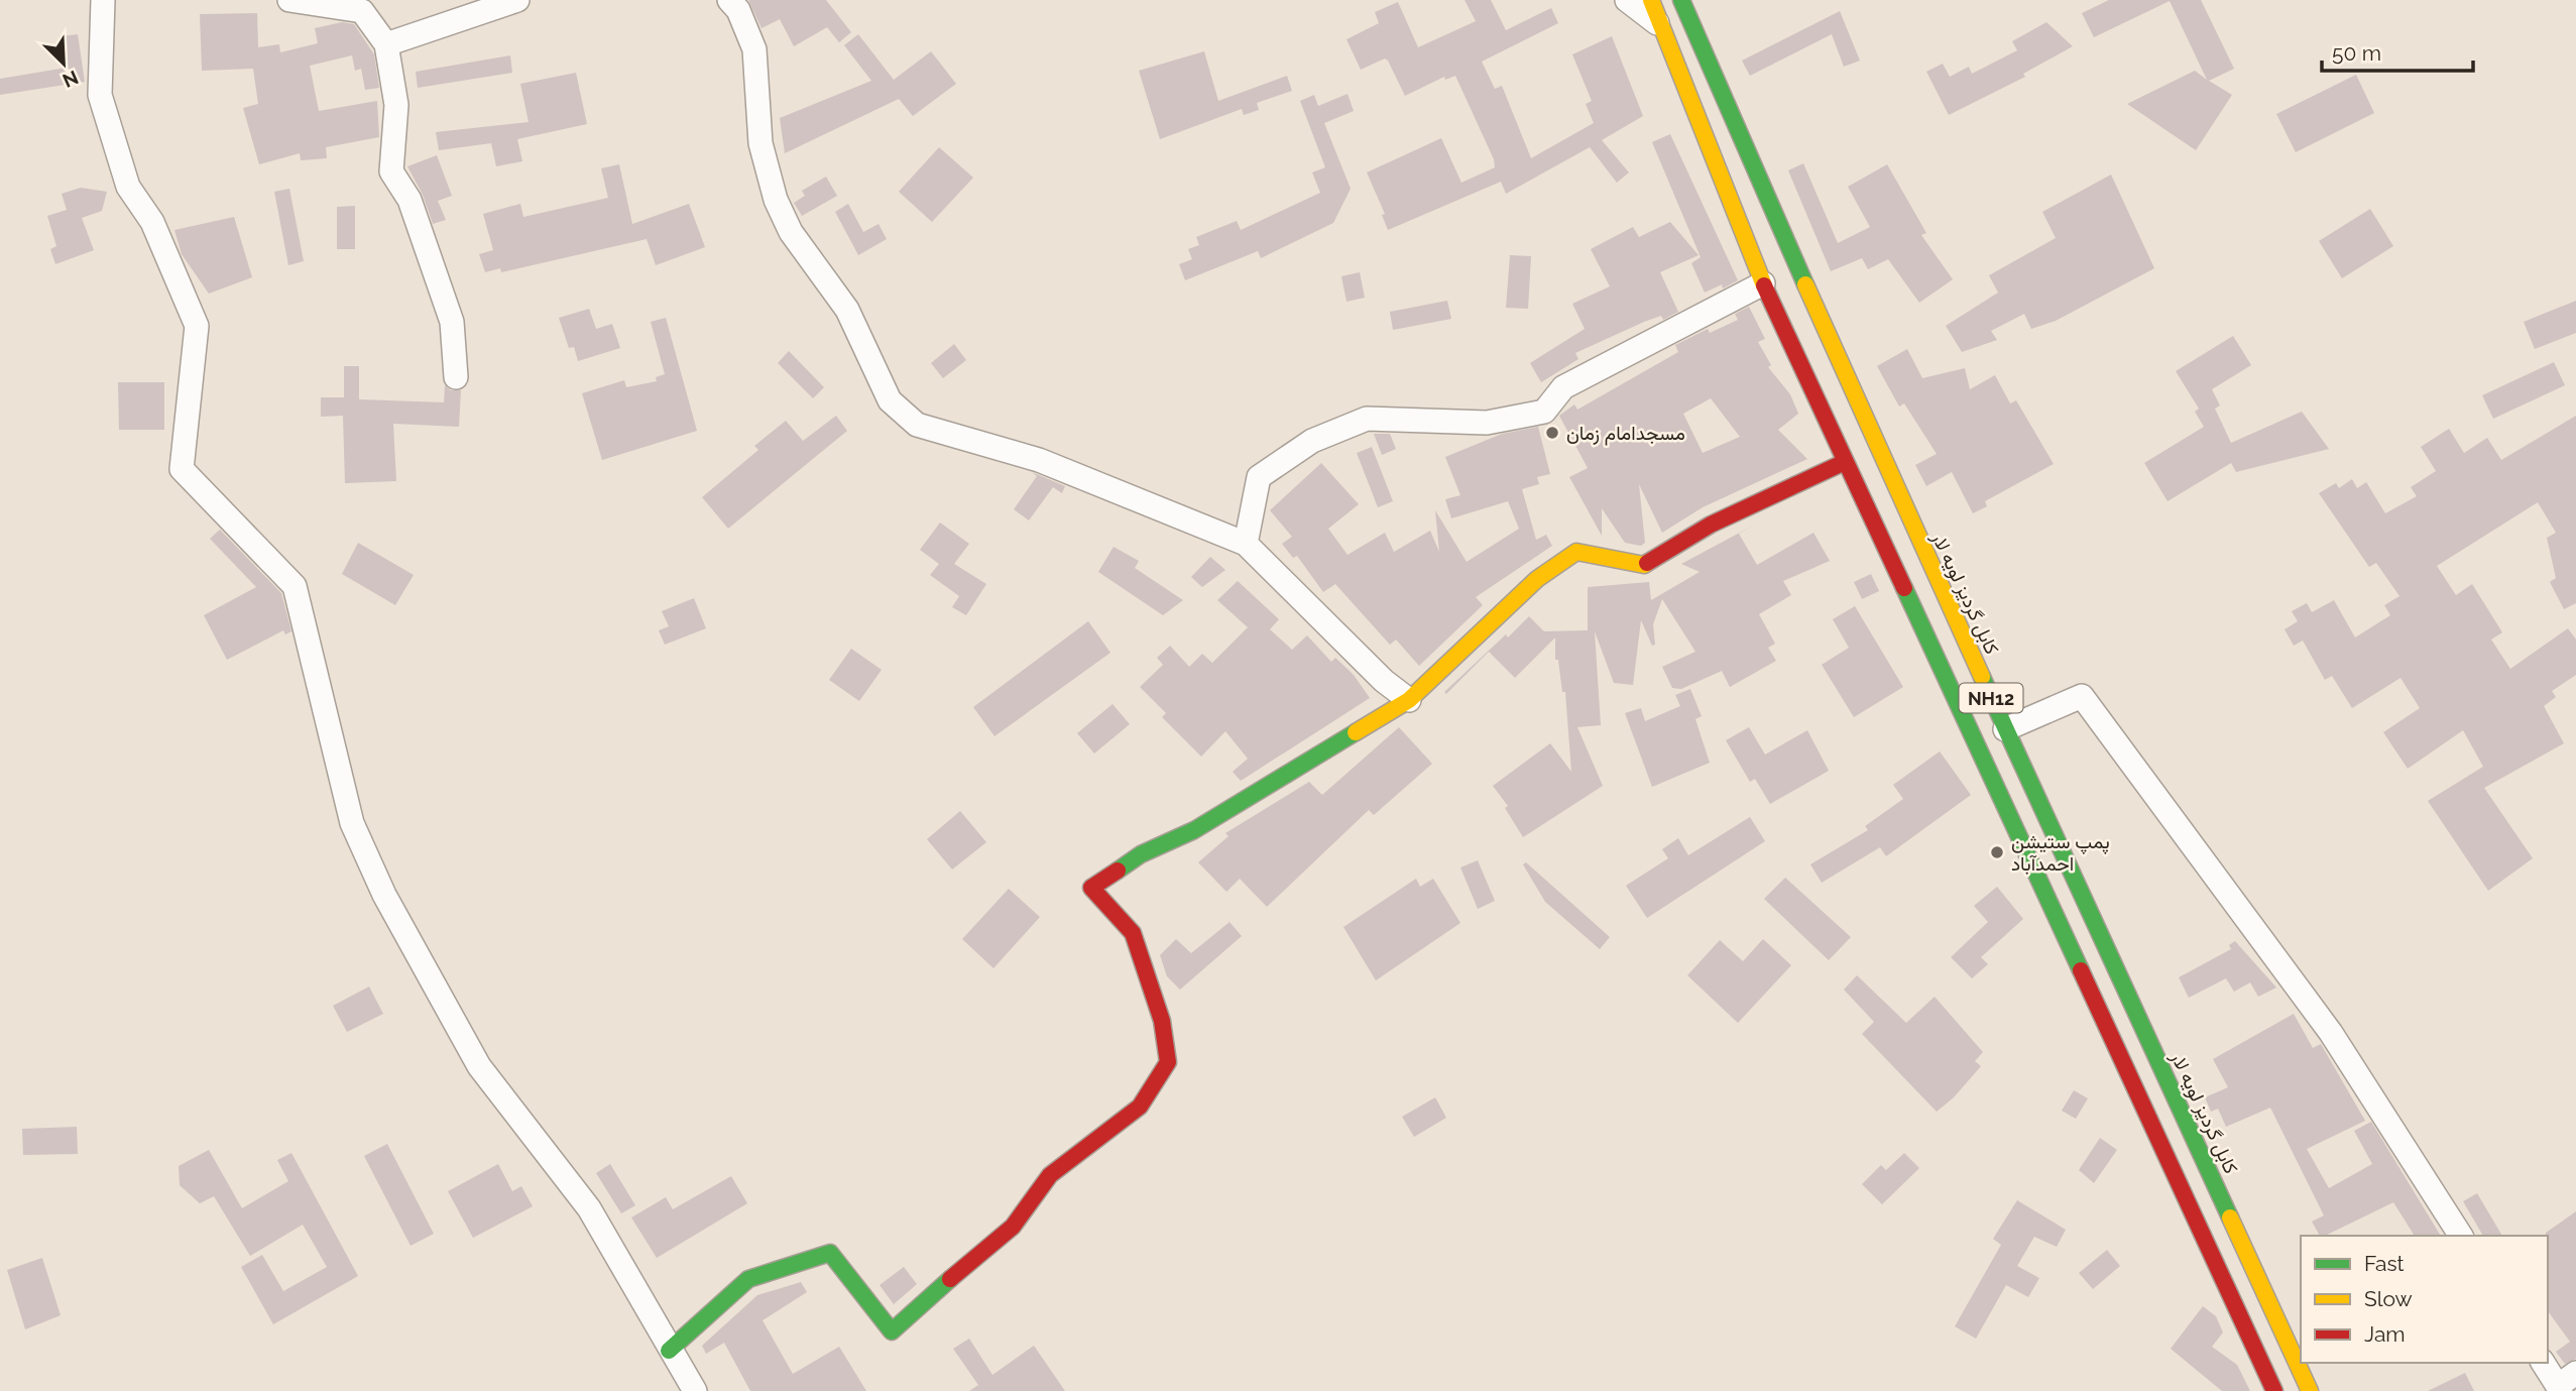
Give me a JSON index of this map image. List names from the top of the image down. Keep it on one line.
{"streets":{"main road":["کابل گردیز لویه لار","NH12"]},"places":["مسجدامام زمان","پمپ ستیشن احمدآباد"],"legend":["Fast","Slow","Jam"],"scale_bar":"50 m","north":"bottom right"}
